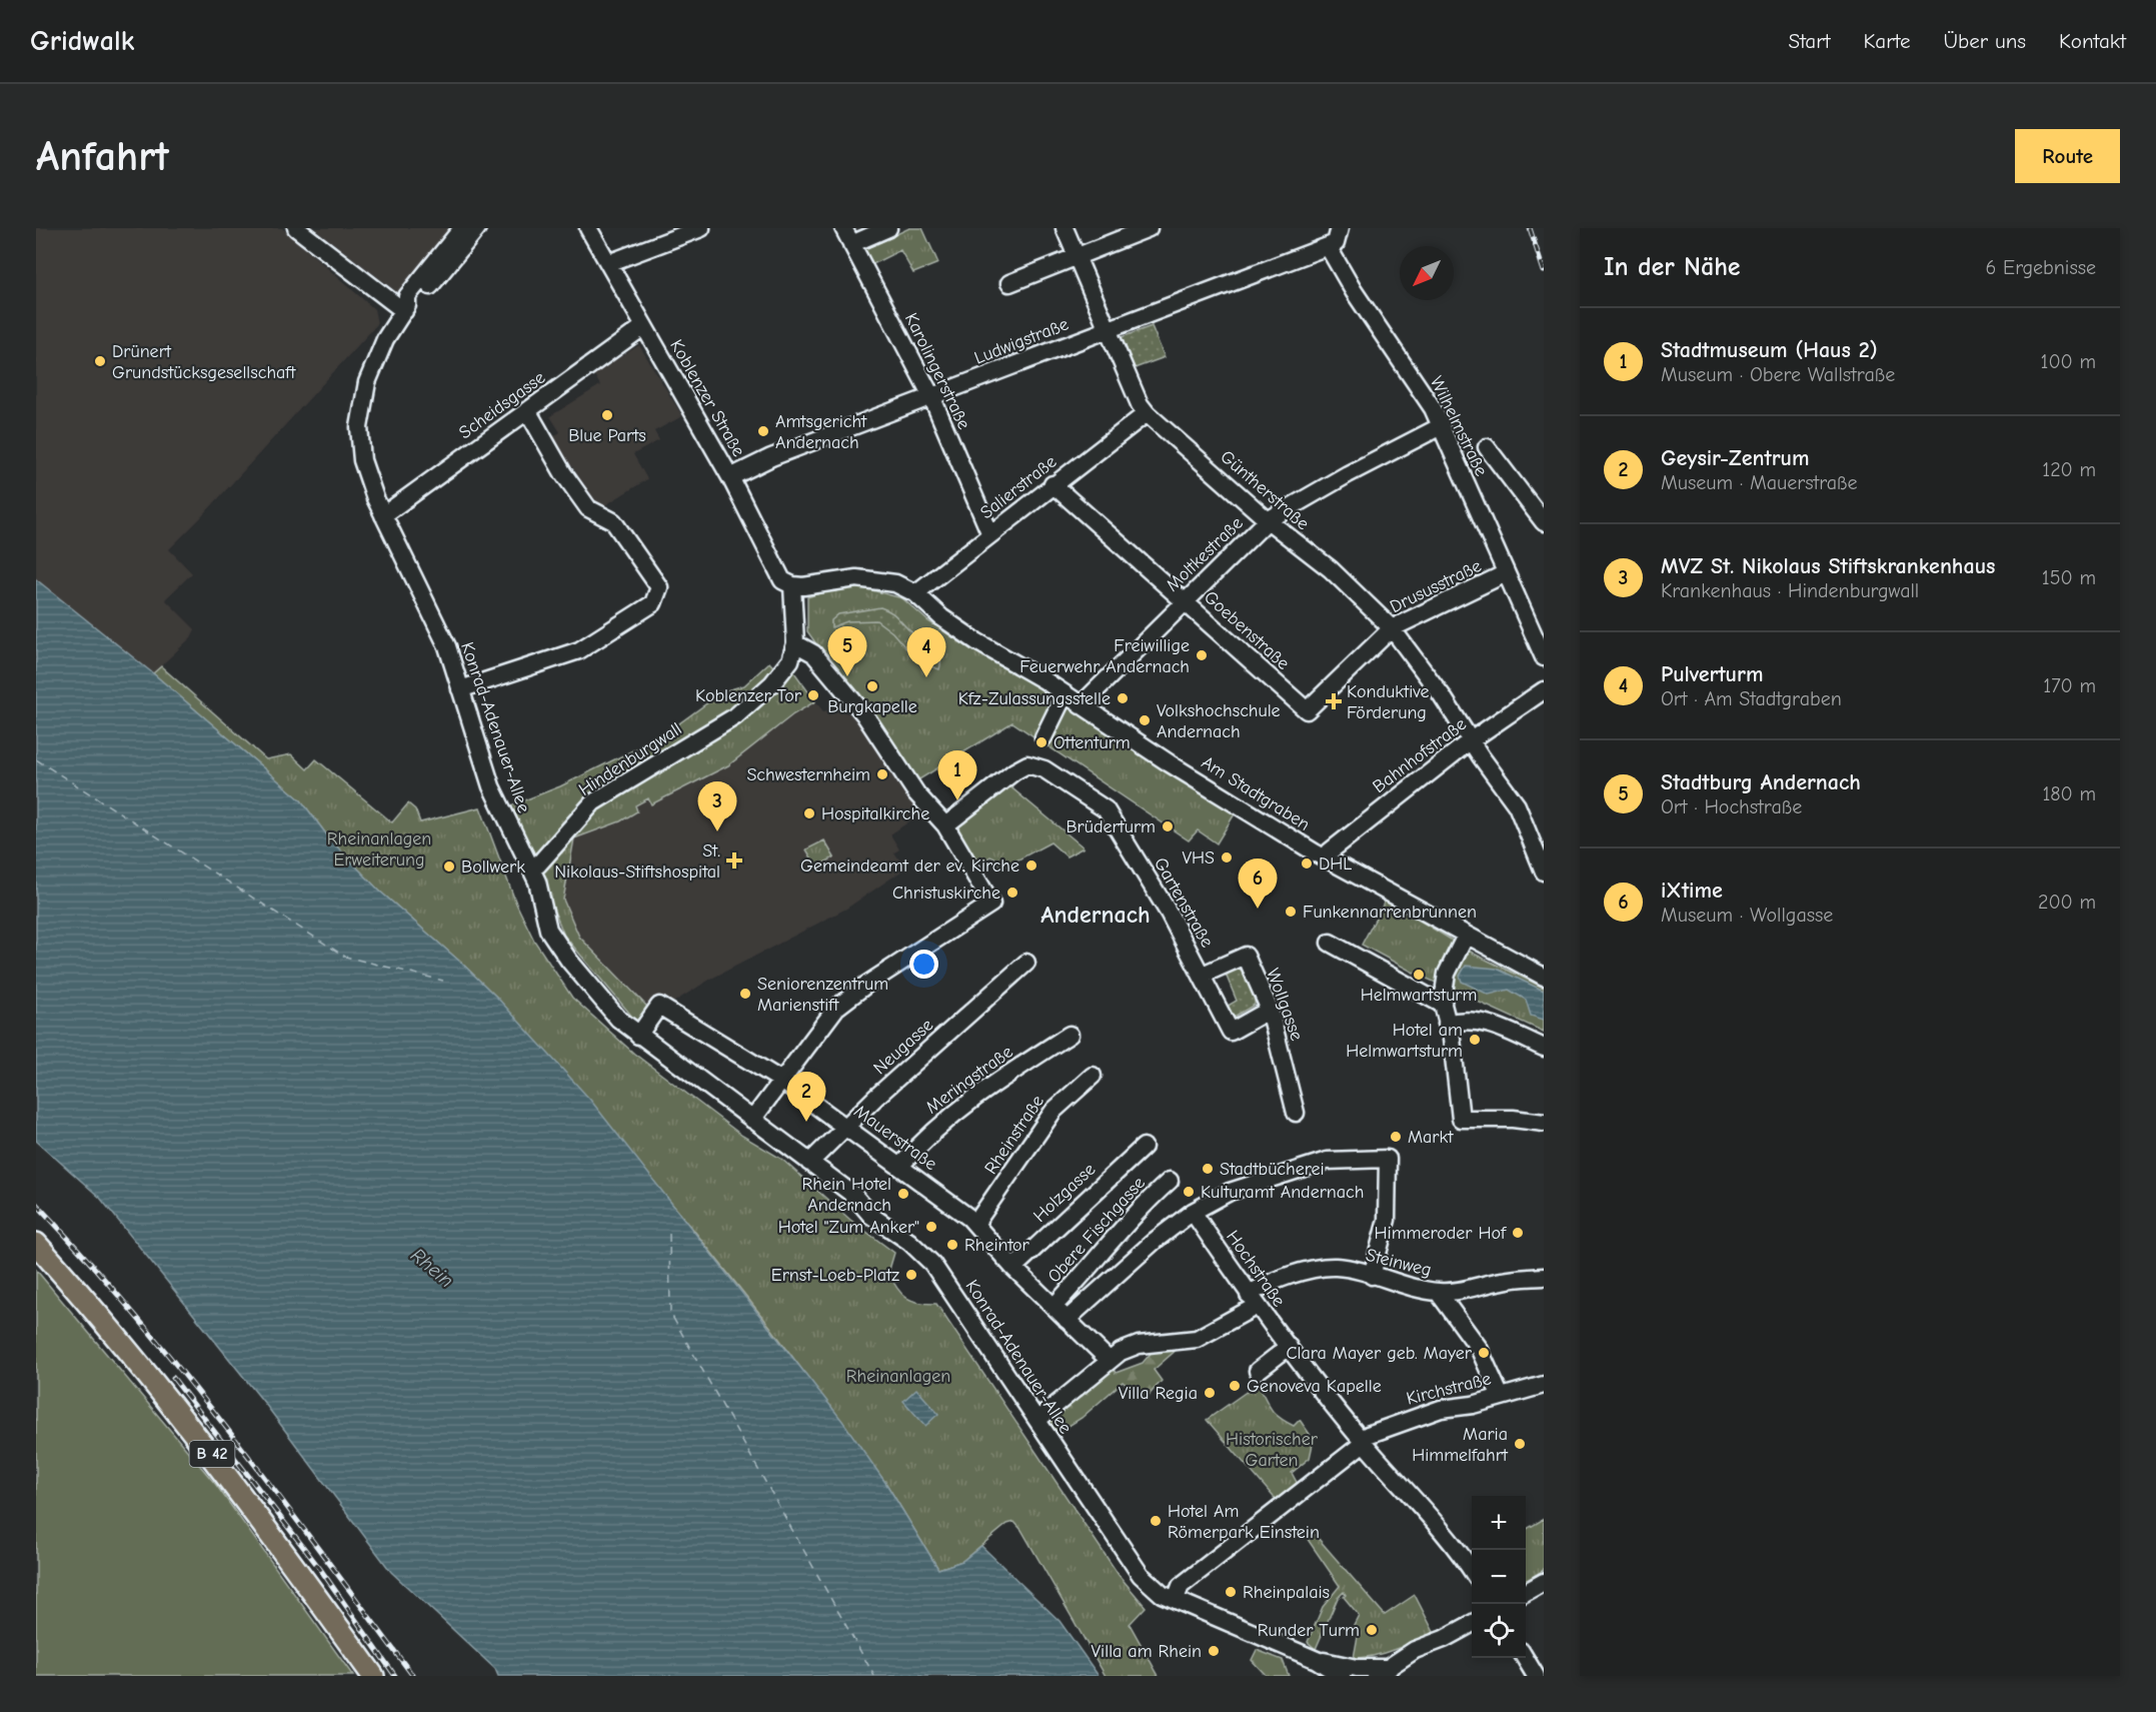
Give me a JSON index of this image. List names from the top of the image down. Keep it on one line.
{"streets":{"main road":["B 42"],"street":["Ludwigstraße","Karolingerstraße","Koblenzer Straße","Scheidsgasse","Wilhelmstraße","Salierstraße","Güntherstraße","Moltkestraße","Drususstraße","Goebenstraße","Konrad-Adenauer-Allee","Bahnhofstraße","Hindenburgwall","Am Stadtgraben","Gartenstraße","Wollgasse","Neugasse","Meringstraße","Rheinstraße","Mauerstraße","Holzgasse","Obere Fischgasse","Steinweg","Hochstraße","Kirchstraße"]},"crossings":[["Ludwigstraße","Karolingerstraße"],["Ludwigstraße","Koblenzer Straße"],["Ludwigstraße","Wilhelmstraße"],["Ludwigstraße","Güntherstraße"],["Karolingerstraße","Salierstraße"],["Koblenzer Straße","Scheidsgasse"],["Koblenzer Straße","Am Stadtgraben"],["Scheidsgasse","Konrad-Adenauer-Allee"],["Wilhelmstraße","Moltkestraße"],["Wilhelmstraße","Drususstraße"],["Salierstraße","Güntherstraße"],["Salierstraße","Goebenstraße"],["Salierstraße","Am Stadtgraben"],["Güntherstraße","Moltkestraße"],["Güntherstraße","Drususstraße"],["Güntherstraße","Bahnhofstraße"],["Moltkestraße","Goebenstraße"],["Moltkestraße","Am Stadtgraben"],["Drususstraße","Goebenstraße"],["Konrad-Adenauer-Allee","Hindenburgwall"],["Konrad-Adenauer-Allee","Neugasse"],["Konrad-Adenauer-Allee","Mauerstraße"],["Konrad-Adenauer-Allee","Steinweg"],["Konrad-Adenauer-Allee","Kirchstraße"],["Bahnhofstraße","Am Stadtgraben"],["Gartenstraße","Wollgasse"],["Neugasse","Mauerstraße"],["Meringstraße","Mauerstraße"],["Rheinstraße","Mauerstraße"],["Mauerstraße","Holzgasse"],["Mauerstraße","Obere Fischgasse"],["Mauerstraße","Steinweg"],["Steinweg","Hochstraße"],["Hochstraße","Kirchstraße"]],"districts":["Andernach"],"water":["Rhein"],"parks":["Rheinanlagen Erweiterung","Rheinanlagen","Historischer Garten"],"places":{"other":["Drünert Grundstücksgesellschaft","Blue Parts","Amtsgericht Andernach","Freiwillige Feuerwehr Andernach","Burgkapelle","Koblenzer Tor","Kfz-Zulassungsstelle","Volkshochschule Andernach","Ottenturm","Schwesternheim","Hospitalkirche","Brüderturm","VHS","DHL","Gemeindeamt der ev. Kirche","Bollwerk","Christuskirche","Funkennarrenbrunnen","Helmwartsturm","Seniorenzentrum Marienstift","Hotel am Helmwartsturm","Markt","Stadtbücherei","Kulturamt Andernach","Rhein Hotel Andernach","Hotel \"Zum Anker\"","Himmeroder Hof","Rheintor","Ernst-Loeb-Platz","Clara Mayer geb. Mayer","Genoveva Kapelle","Villa Regia","Maria Himmelfahrt","Hotel Am Römerpark Einstein","Rheinpalais","Runder Turm","Villa am Rhein"],"health":["Konduktive Förderung","St. Nikolaus-Stiftshospital"]},"north":"bottom left","page":{"header":"Gridwalk","nav":["Start","Karte","Über uns","Kontakt"],"buttons":"Route","title":"Anfahrt","heading":["In der Nähe","6 Ergebnisse"],"list":[{"mark":"1","name":"Stadtmuseum (Haus 2)","note":"Museum · Obere Wallstraße","value":"100 m"},{"mark":"2","name":"Geysir-Zentrum","note":"Museum · Mauerstraße","value":"120 m"},{"mark":"3","name":"MVZ St. Nikolaus Stiftskrankenhaus","note":"Krankenhaus · Hindenburgwall","value":"150 m"},{"mark":"4","name":"Pulverturm","note":"Ort · Am Stadtgraben","value":"170 m"},{"mark":"5","name":"Stadtburg Andernach","note":"Ort · Hochstraße","value":"180 m"},{"mark":"6","name":"iXtime","note":"Museum · Wollgasse","value":"200 m"}],"pins":["5","4","1","3","6","2"],"map_buttons":["+","−"]}}
